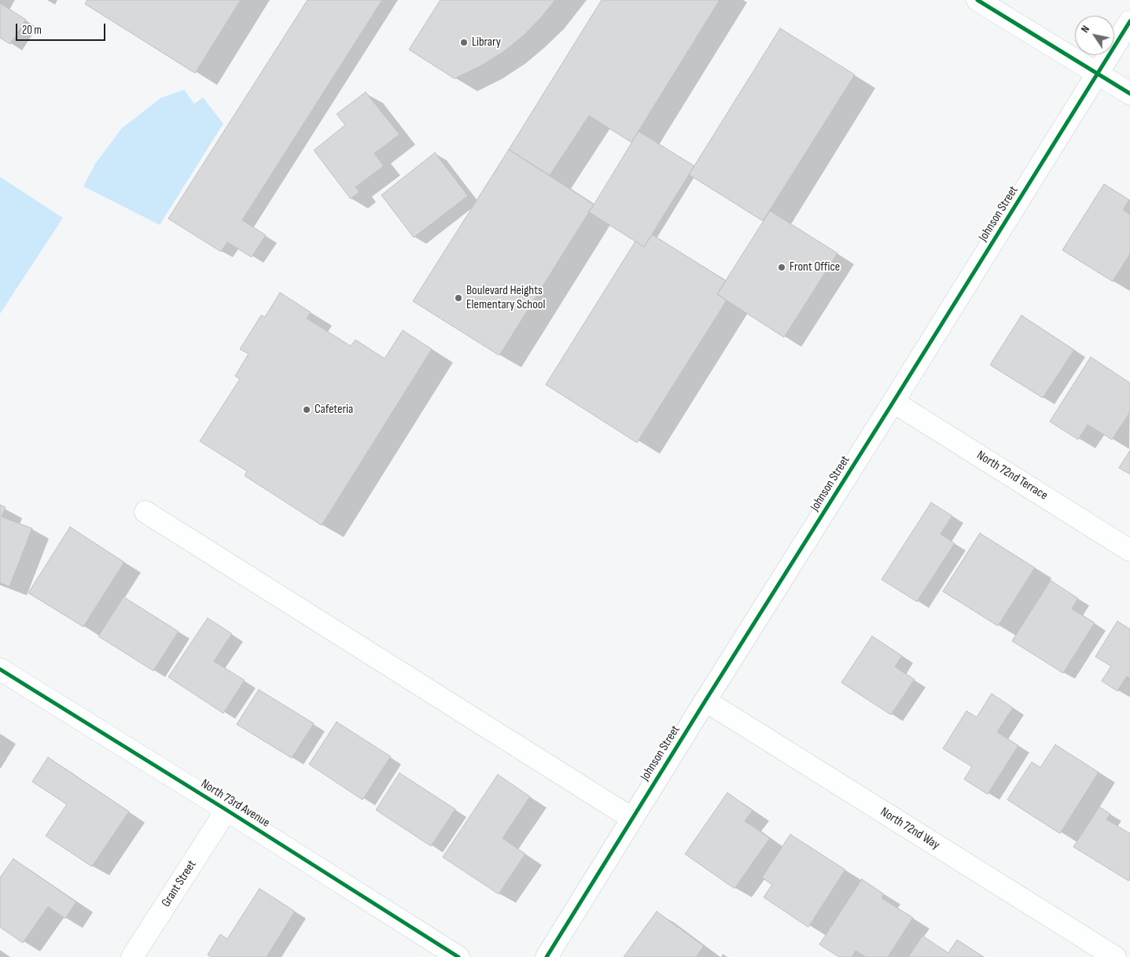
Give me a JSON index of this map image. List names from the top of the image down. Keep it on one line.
{"streets":{"street":["Johnson Street","North 72nd Terrace","North 73rd Avenue","North 72nd Way","Grant Street"]},"crossings":[["Johnson Street","North 72nd Terrace"],["Johnson Street","North 72nd Way"],["North 73rd Avenue","Grant Street"]],"places":["Library","Front Office","Boulevard Heights Elementary School","Cafeteria"],"scale_bar":"20 m","north":"top left"}
